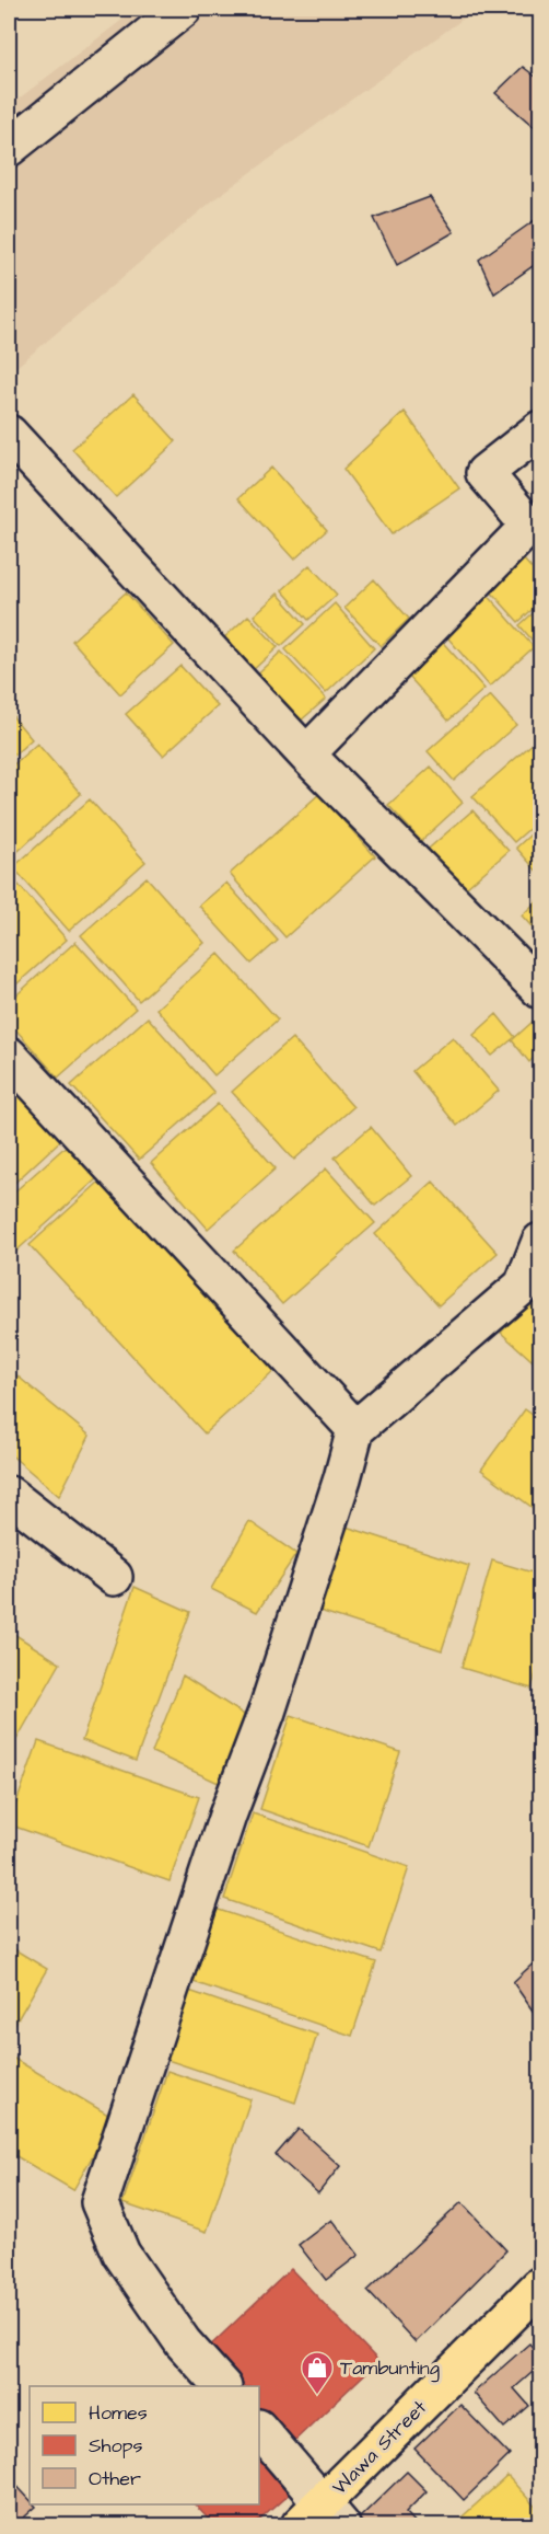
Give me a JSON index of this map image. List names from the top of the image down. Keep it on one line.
{"streets":{"main road":["Wawa Street"]},"places":{"shop":["Tambunting"]},"legend":["Homes","Shops","Other"]}
